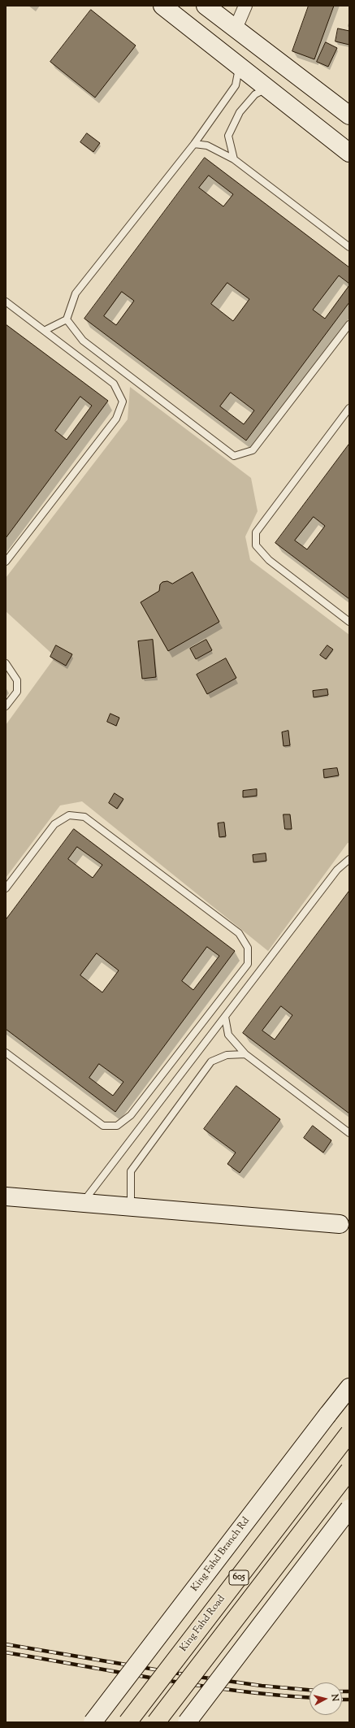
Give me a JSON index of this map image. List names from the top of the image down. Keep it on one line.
{"streets":{"highway":["605","King Fahd Road"],"street":["King Fahd Branch Rd"]},"north":"right"}
